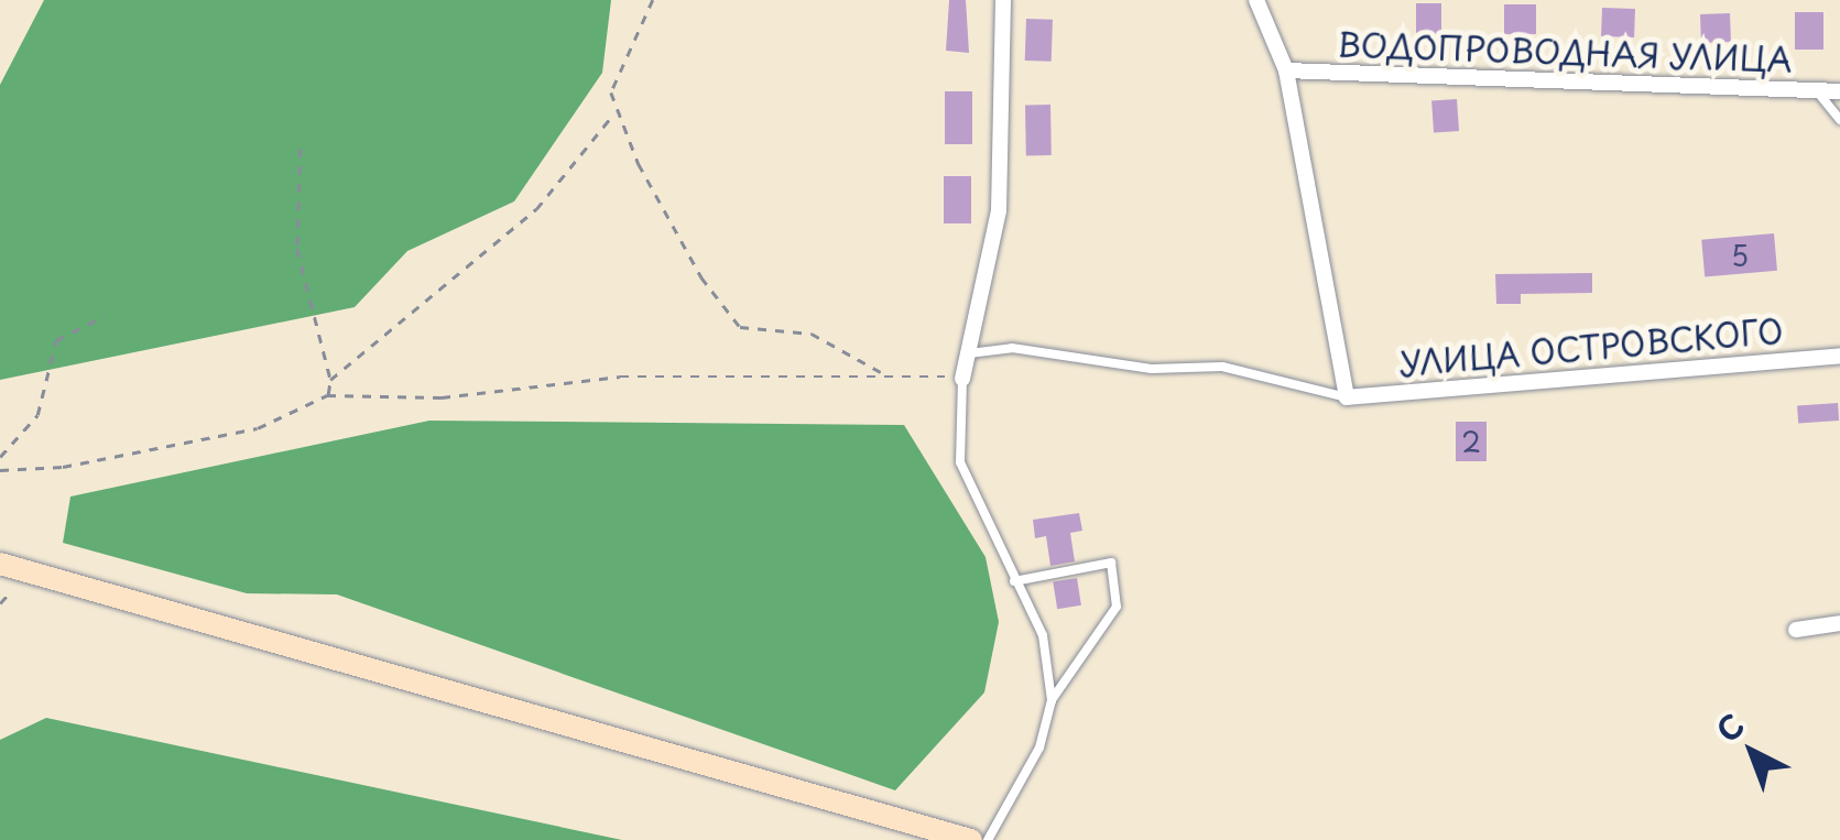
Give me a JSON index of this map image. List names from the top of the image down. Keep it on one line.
{"streets":{"street":["ВОДОПРОВОДНАЯ УЛИЦА","УЛИЦА ОСТРОВСКОГО"]},"house_numbers":["5","2"],"north":"top left"}
